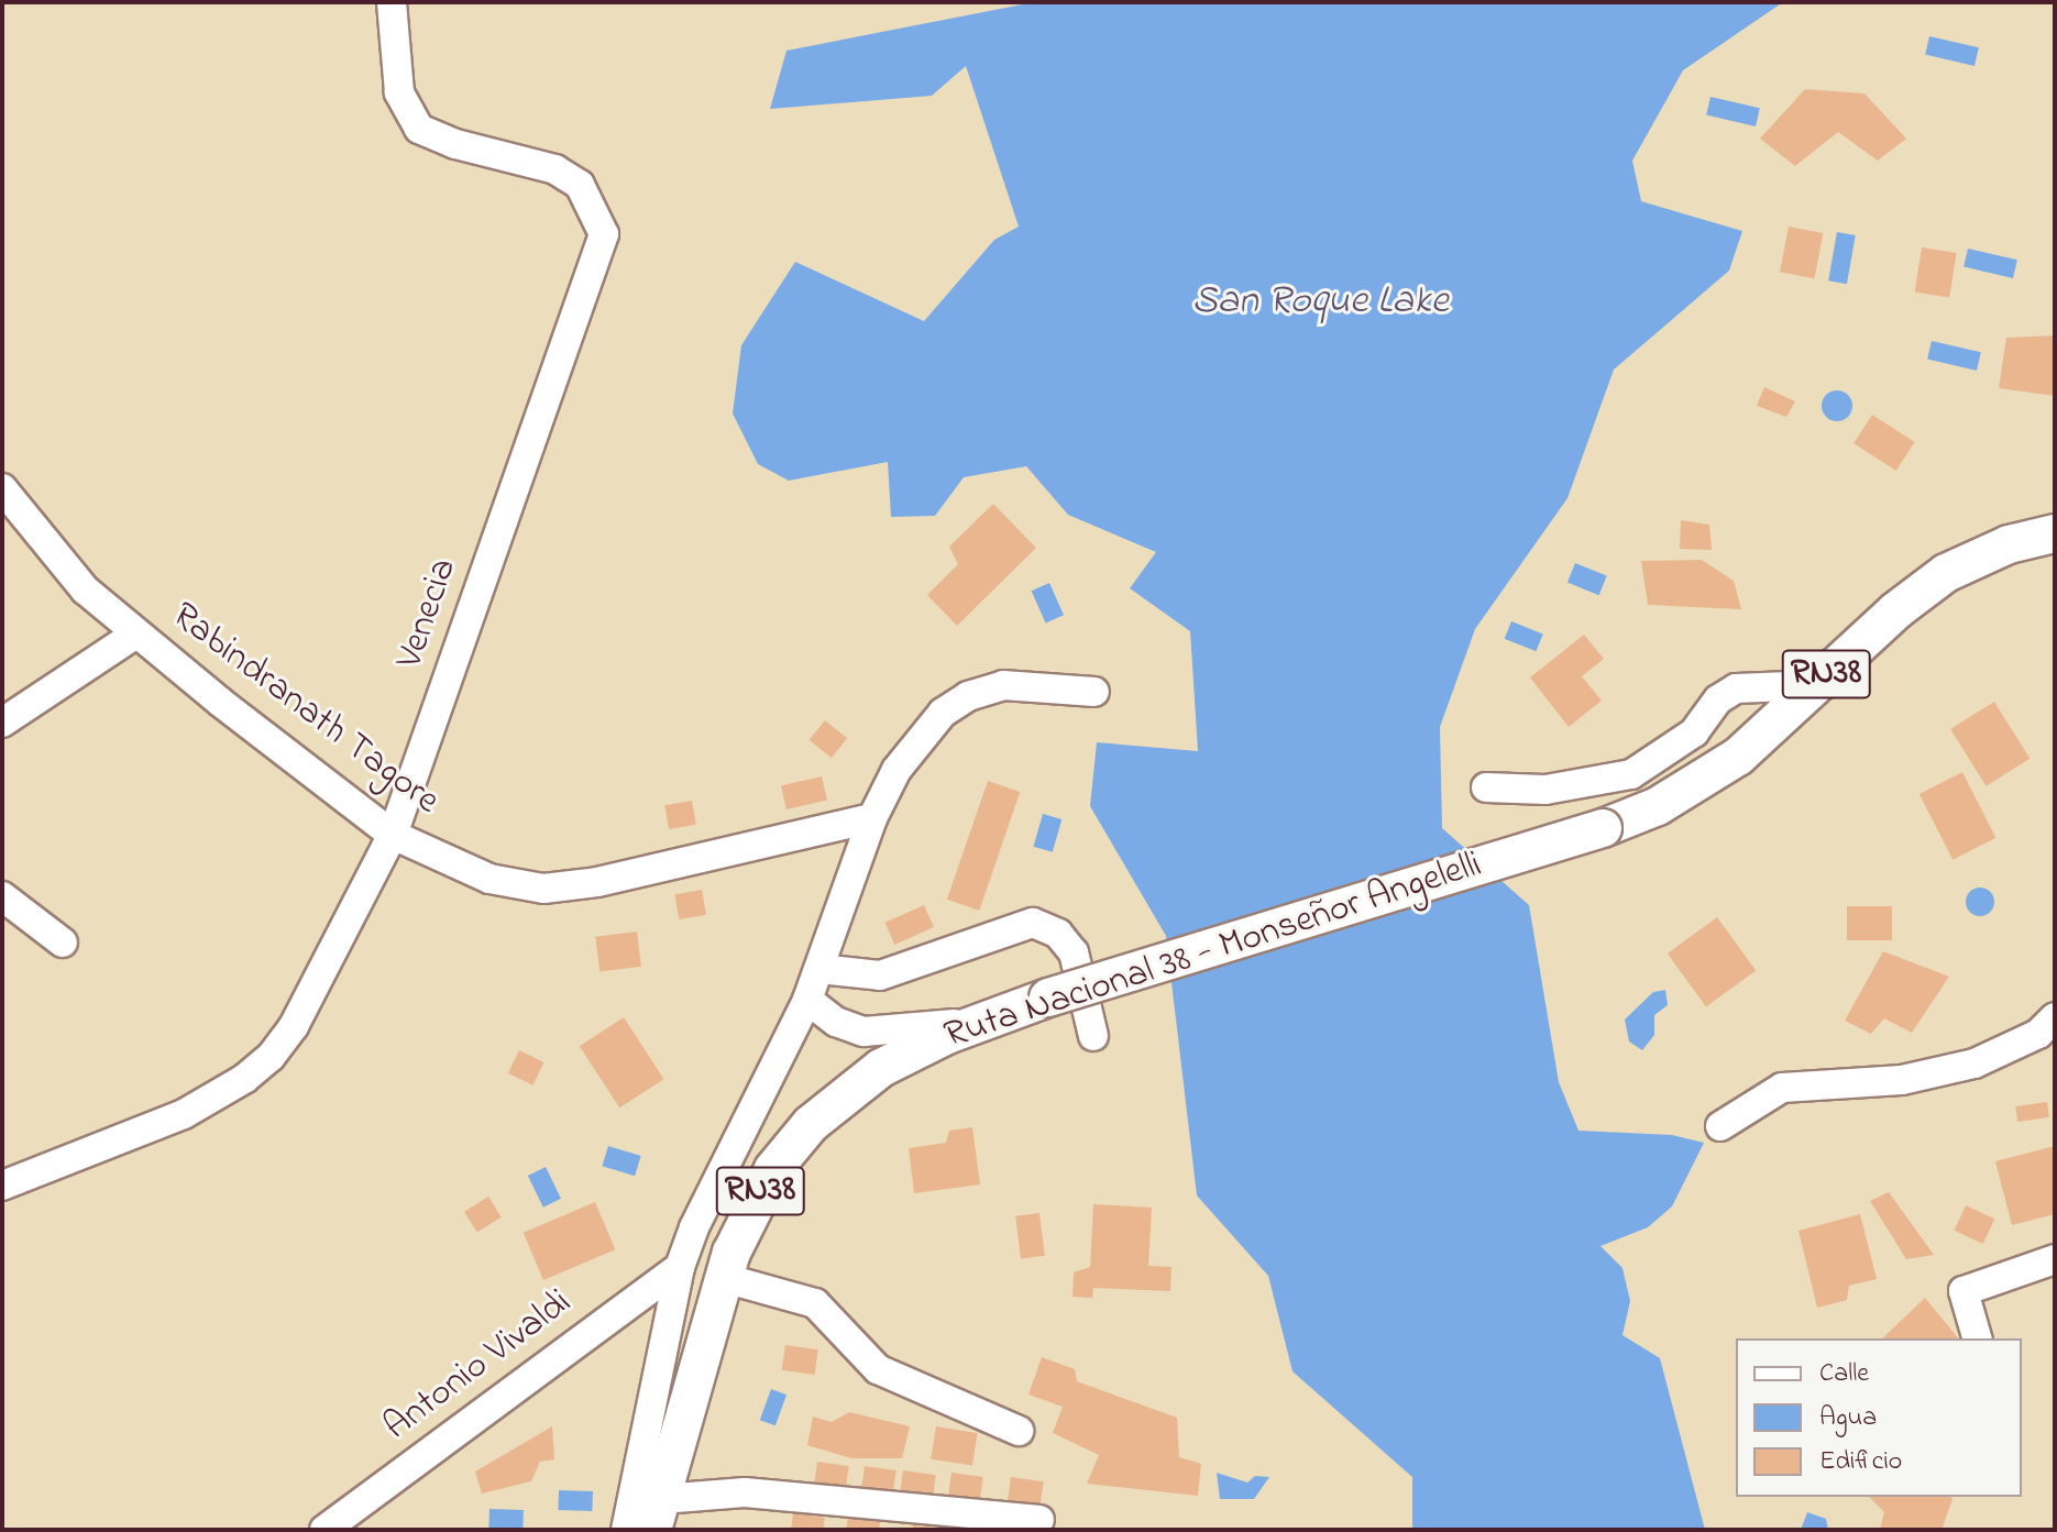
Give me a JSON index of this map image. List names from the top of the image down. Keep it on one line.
{"streets":{"main road":["RN38","Ruta Nacional 38 - Monseñor Angelelli"],"street":["Venecia","Rabindranath Tagore","Antonio Vivaldi"]},"crossings":[["Venecia","Rabindranath Tagore"],["RN38","Ruta Nacional 38 - Monseñor Angelelli"]],"water":["San Roque Lake"],"legend":["Calle","Agua","Edificio"]}
